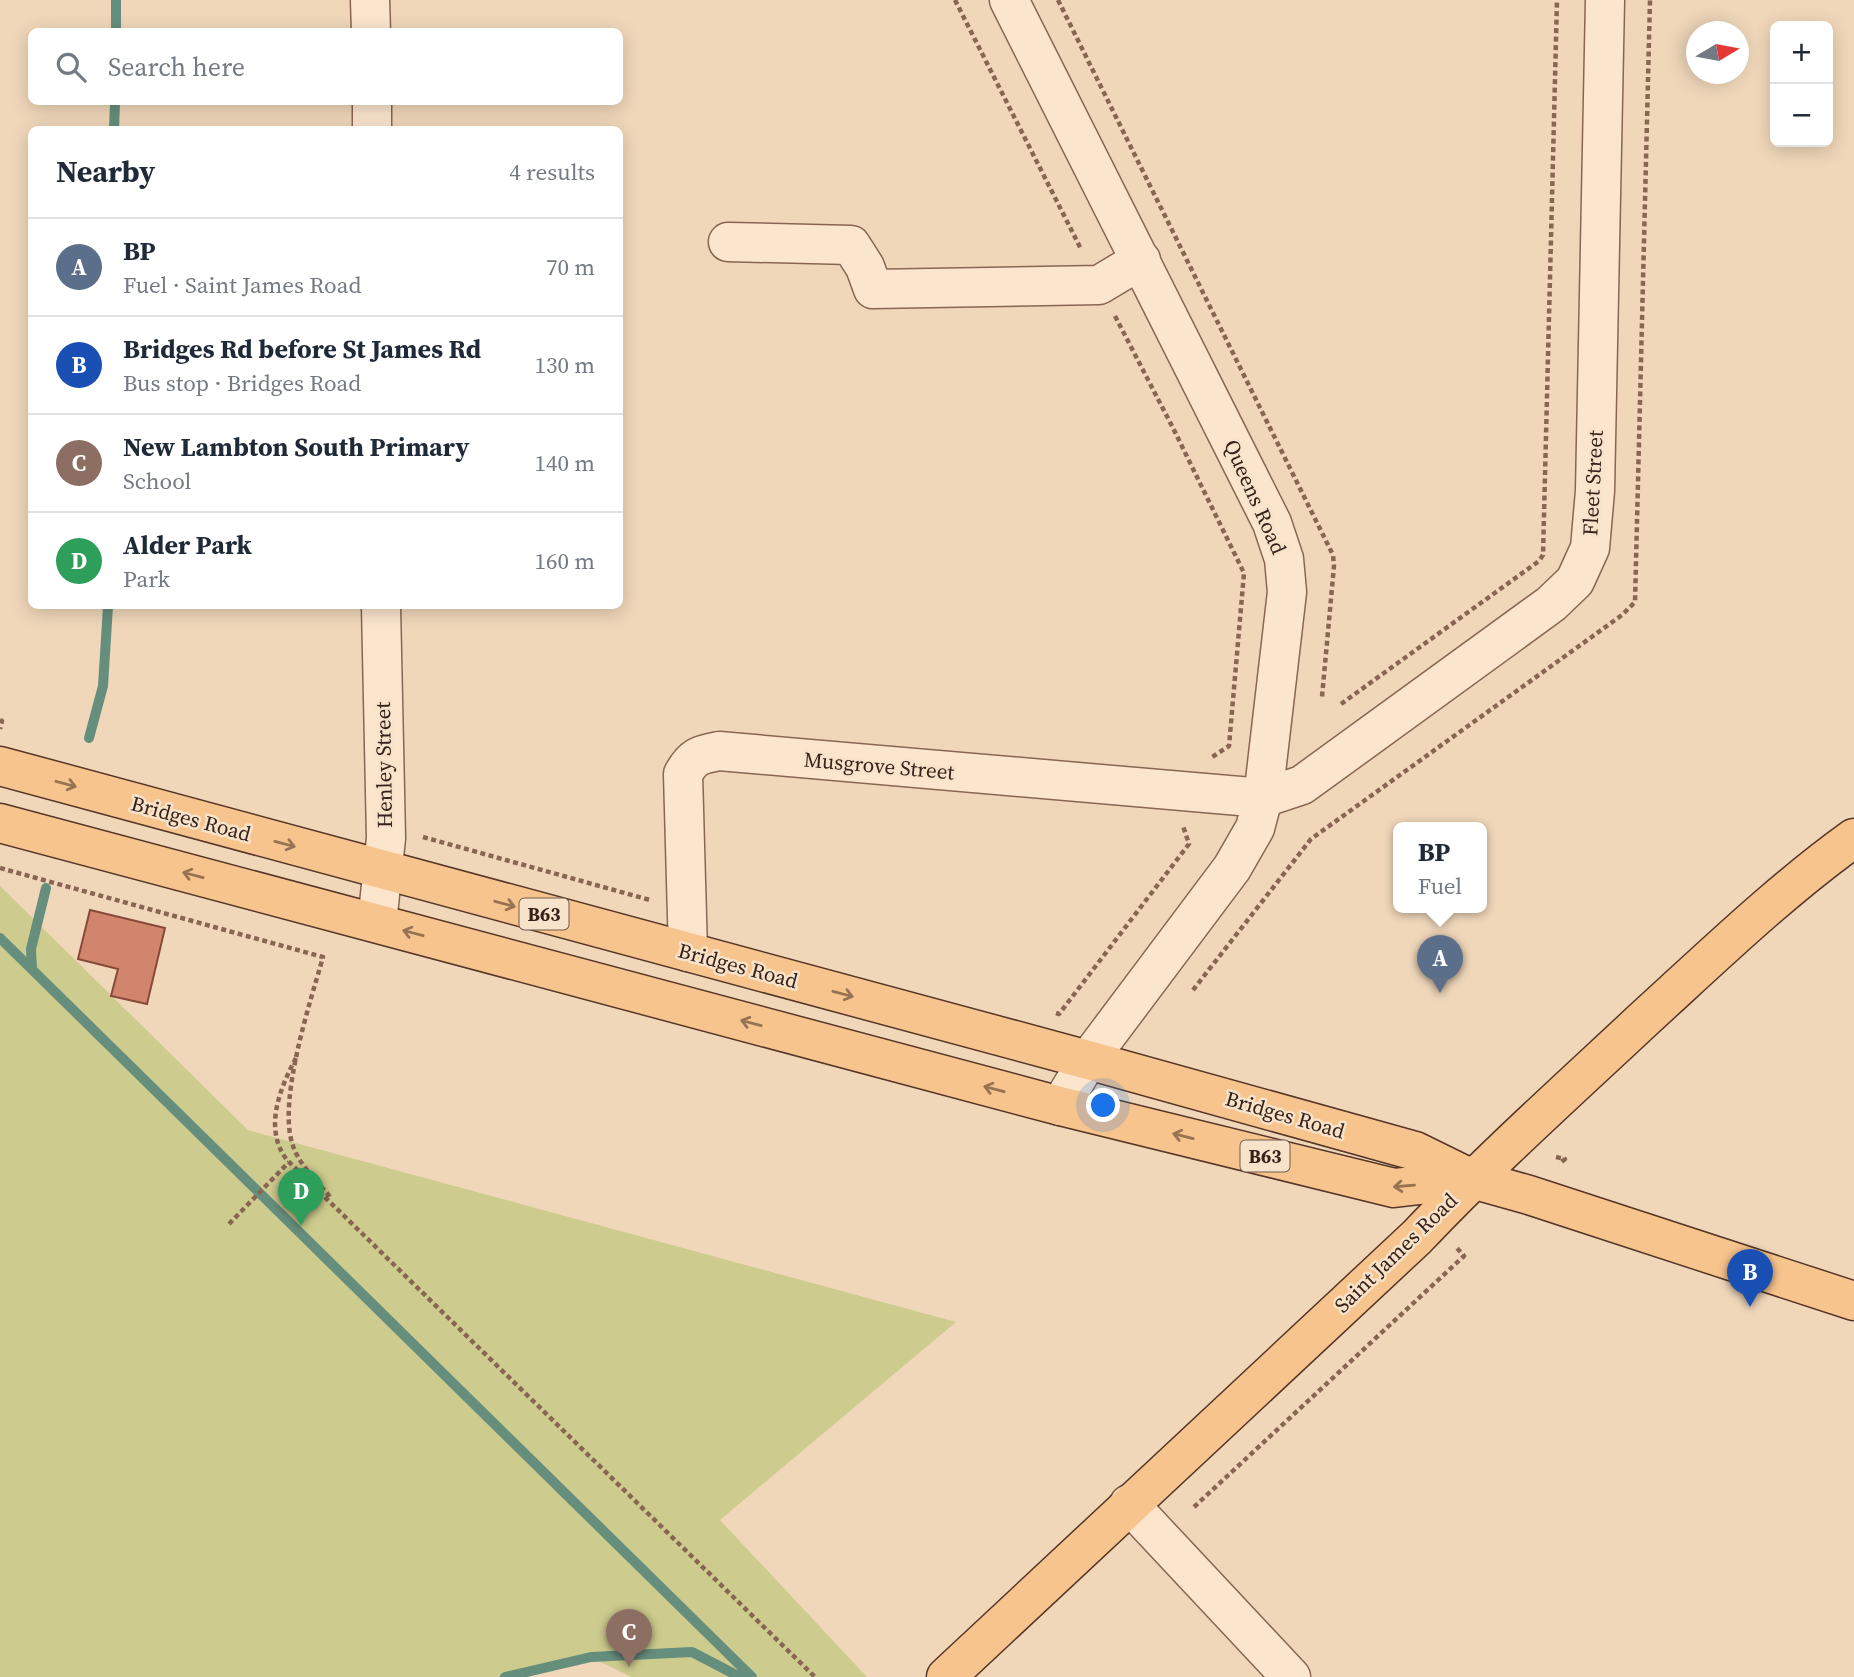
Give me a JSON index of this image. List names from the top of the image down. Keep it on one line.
{"streets":{"main road":["Bridges Road","B63","Saint James Road"],"street":["Fleet Street","Queens Road","Henley Street","Musgrove Street"]},"crossings":[["Fleet Street","Queens Road"],["Fleet Street","Musgrove Street"],["Queens Road","Musgrove Street"],["Queens Road","Bridges Road"],["Henley Street","Bridges Road"],["Musgrove Street","Bridges Road"],["Bridges Road","Saint James Road"]],"north":"right","page":{"map_buttons":["+","−"],"search":"Search here","heading":["Nearby","4 results"],"list":[{"mark":"A","name":"BP","note":"Fuel · Saint James Road","value":"70 m"},{"mark":"B","name":"Bridges Rd before St James Rd","note":"Bus stop · Bridges Road","value":"130 m"},{"mark":"C","name":"New Lambton South Primary","note":"School","value":"140 m"},{"mark":"D","name":"Alder Park","note":"Park","value":"160 m"}],"popup":["BP","Fuel"],"pins":["A","D","B","C"]}}
